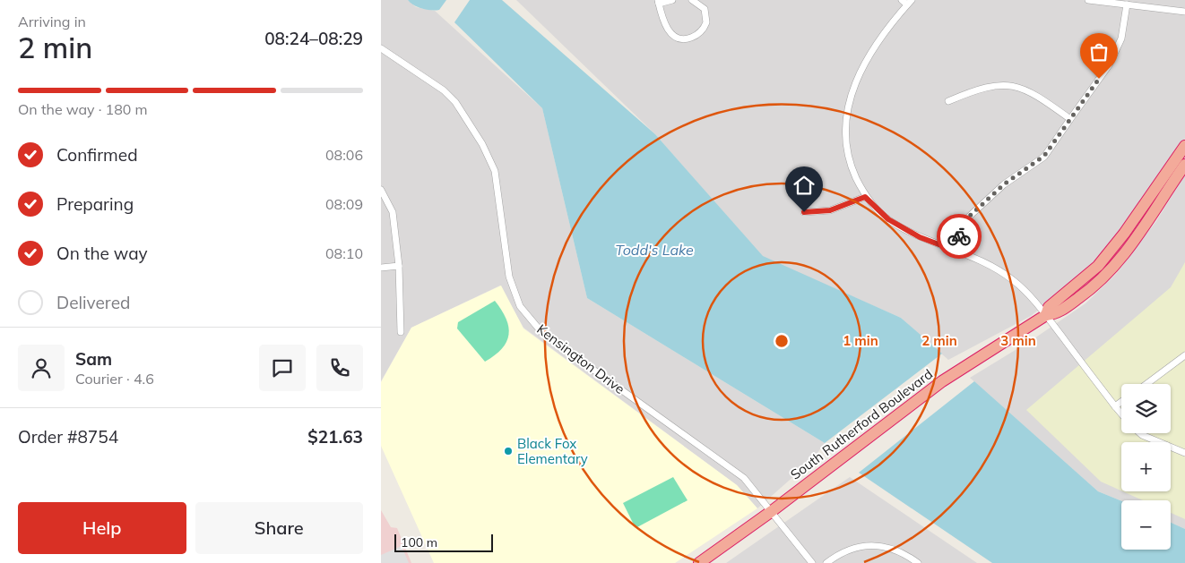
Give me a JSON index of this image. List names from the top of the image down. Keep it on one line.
{"streets":{"highway":["South Rutherford Boulevard"],"street":["Kensington Drive"]},"crossings":[["Kensington Drive","South Rutherford Boulevard"]],"water":["Todd's Lake"],"places":["Black Fox Elementary"],"scale_bar":"100 m","page":{"heading":["2 min","Arriving in","08:24–08:29"],"panel":["Sam","Courier · 4.6","Order #8754","$21.63"],"bar":"On the way · 180 m","list":[["Confirmed","08:06"],["Preparing","08:09"],["On the way","08:10"],"Delivered"],"map_buttons":["+","−"],"buttons":["Help","Share"],"scale":"100 m"},"rings":["1 min","2 min","3 min"]}
